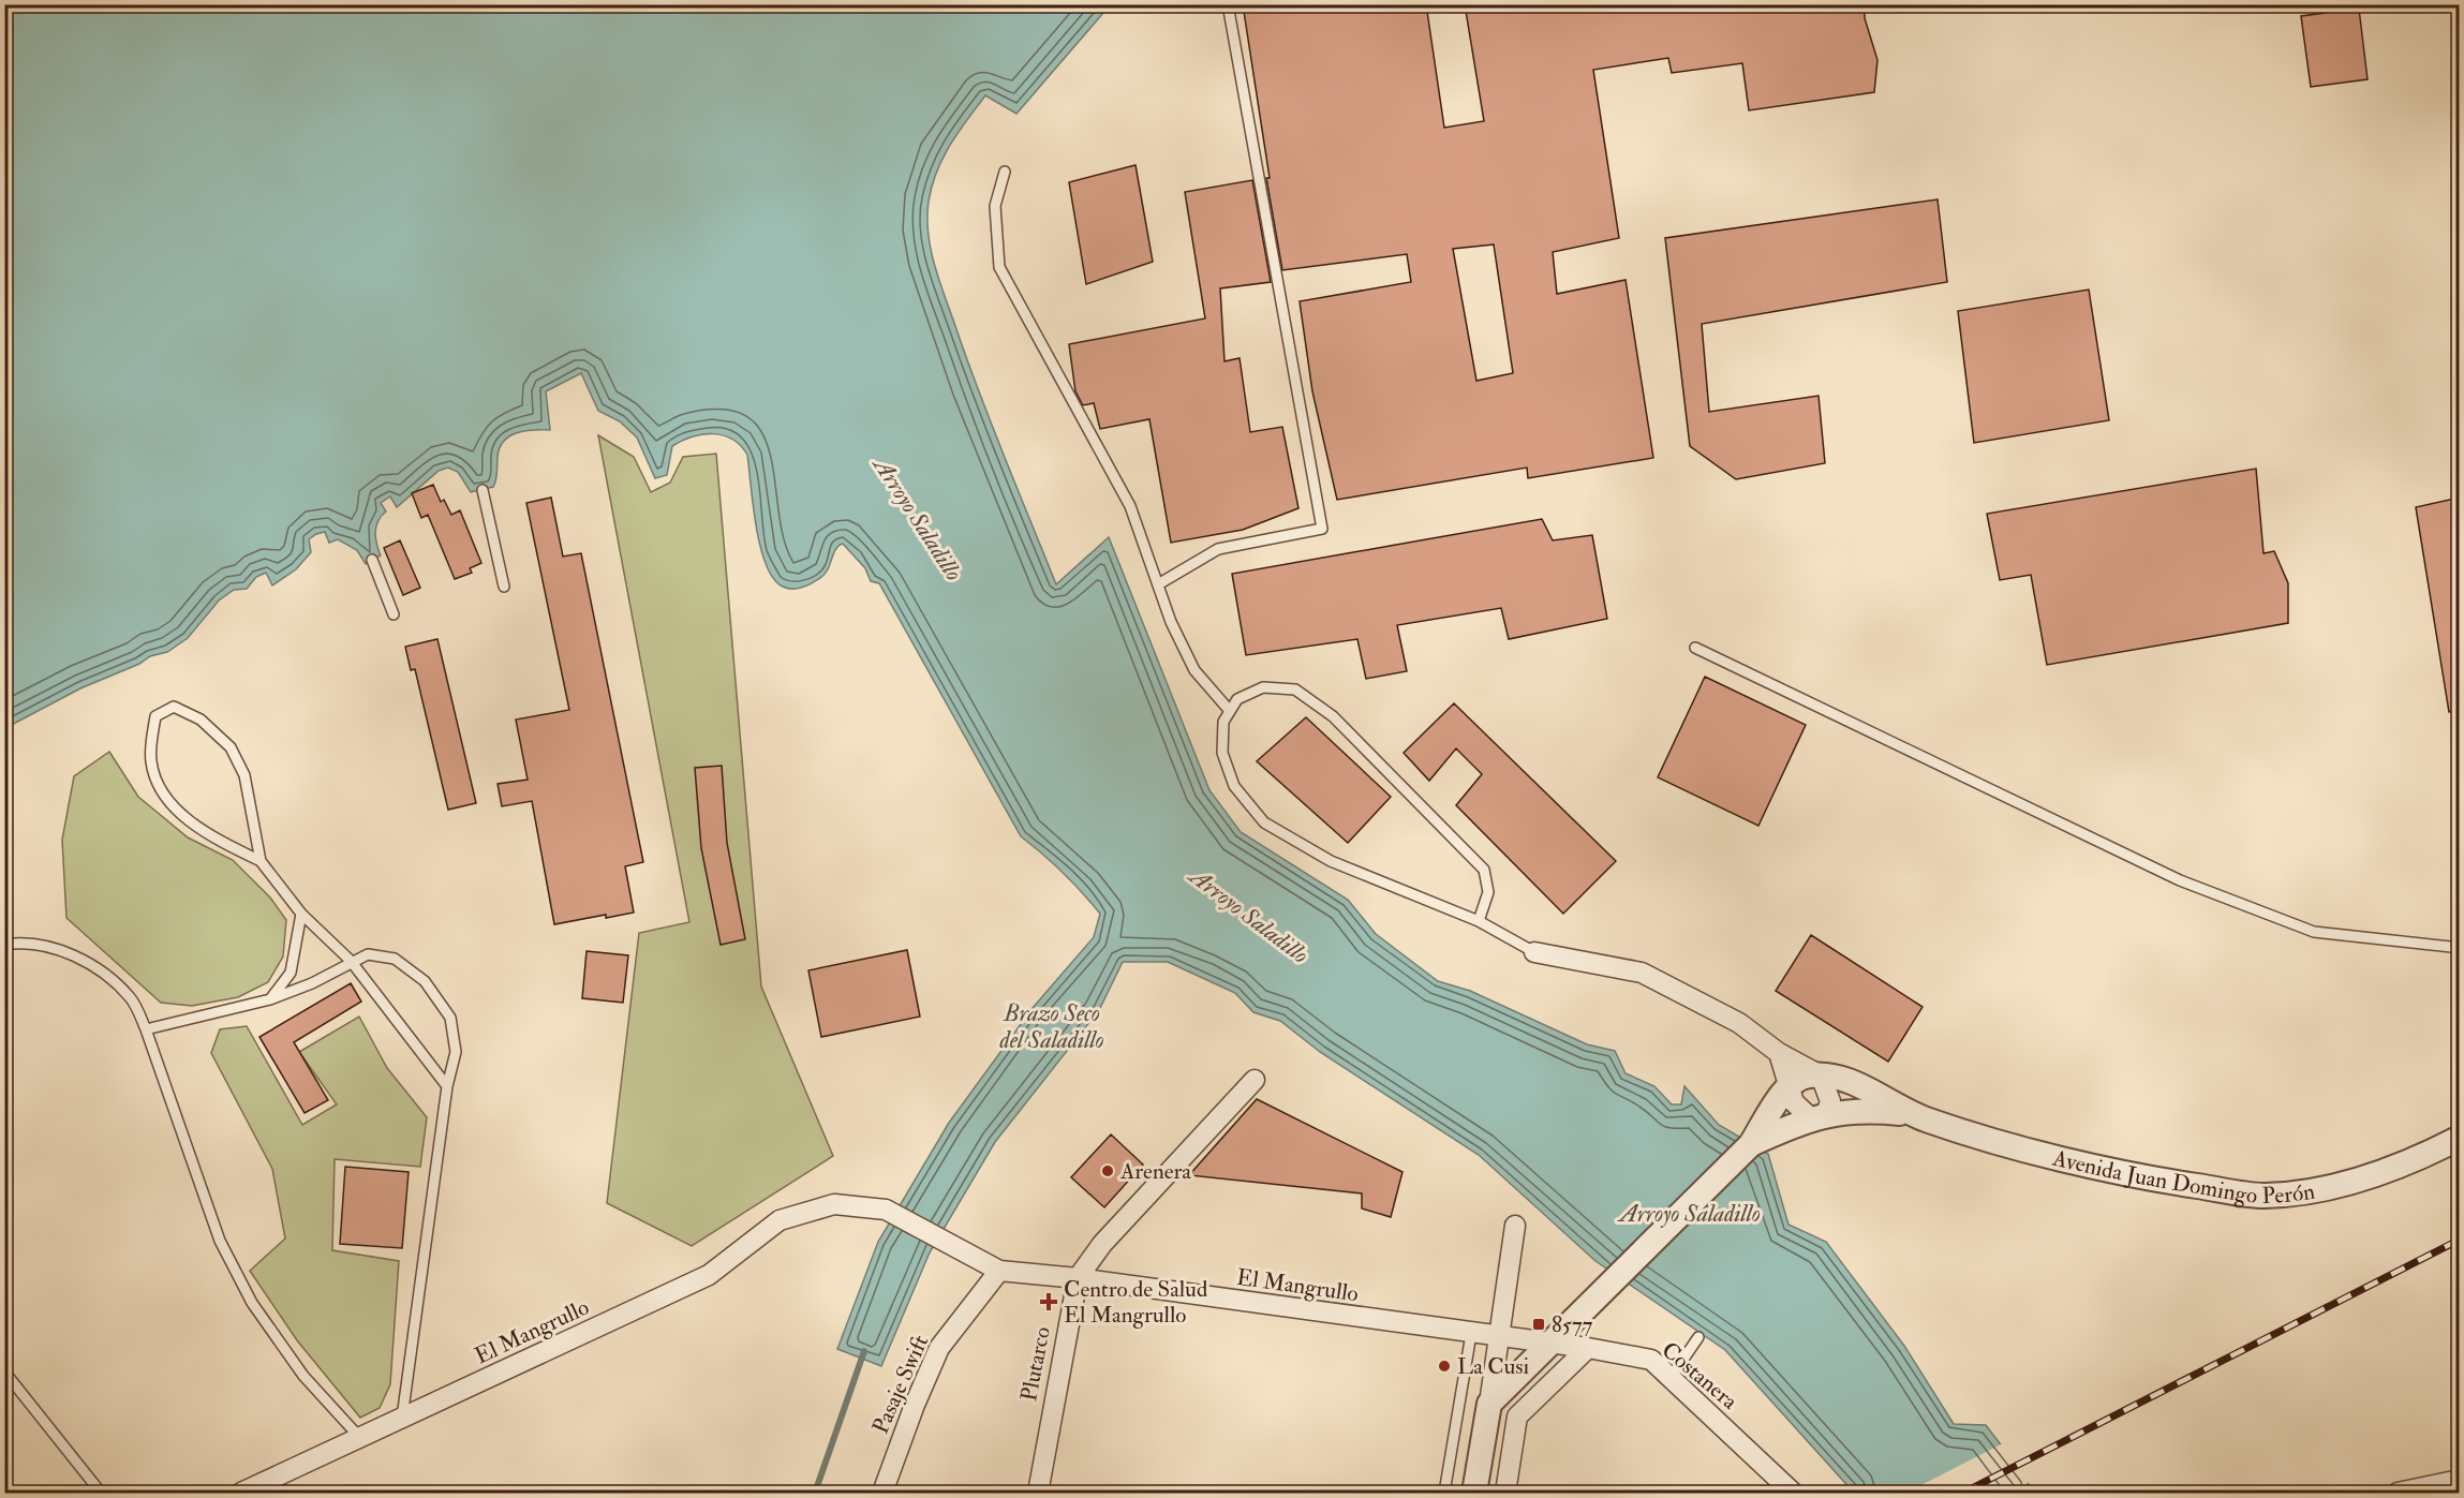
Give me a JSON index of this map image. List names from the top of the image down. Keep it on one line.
{"streets":{"street":["Avenida Juan Domingo Perón","El Mangrullo","Plutarco","Costanera","Pasaje Swift"]},"crossings":[["El Mangrullo","Plutarco"],["El Mangrullo","Costanera"],["El Mangrullo","Pasaje Swift"]],"water":["Arroyo Saladillo","Brazo Seco del Saladillo"],"places":{"other":["Arenera","La Cusi"],"health":["Centro de Salud El Mangrullo"],"transit":["8577"]}}
